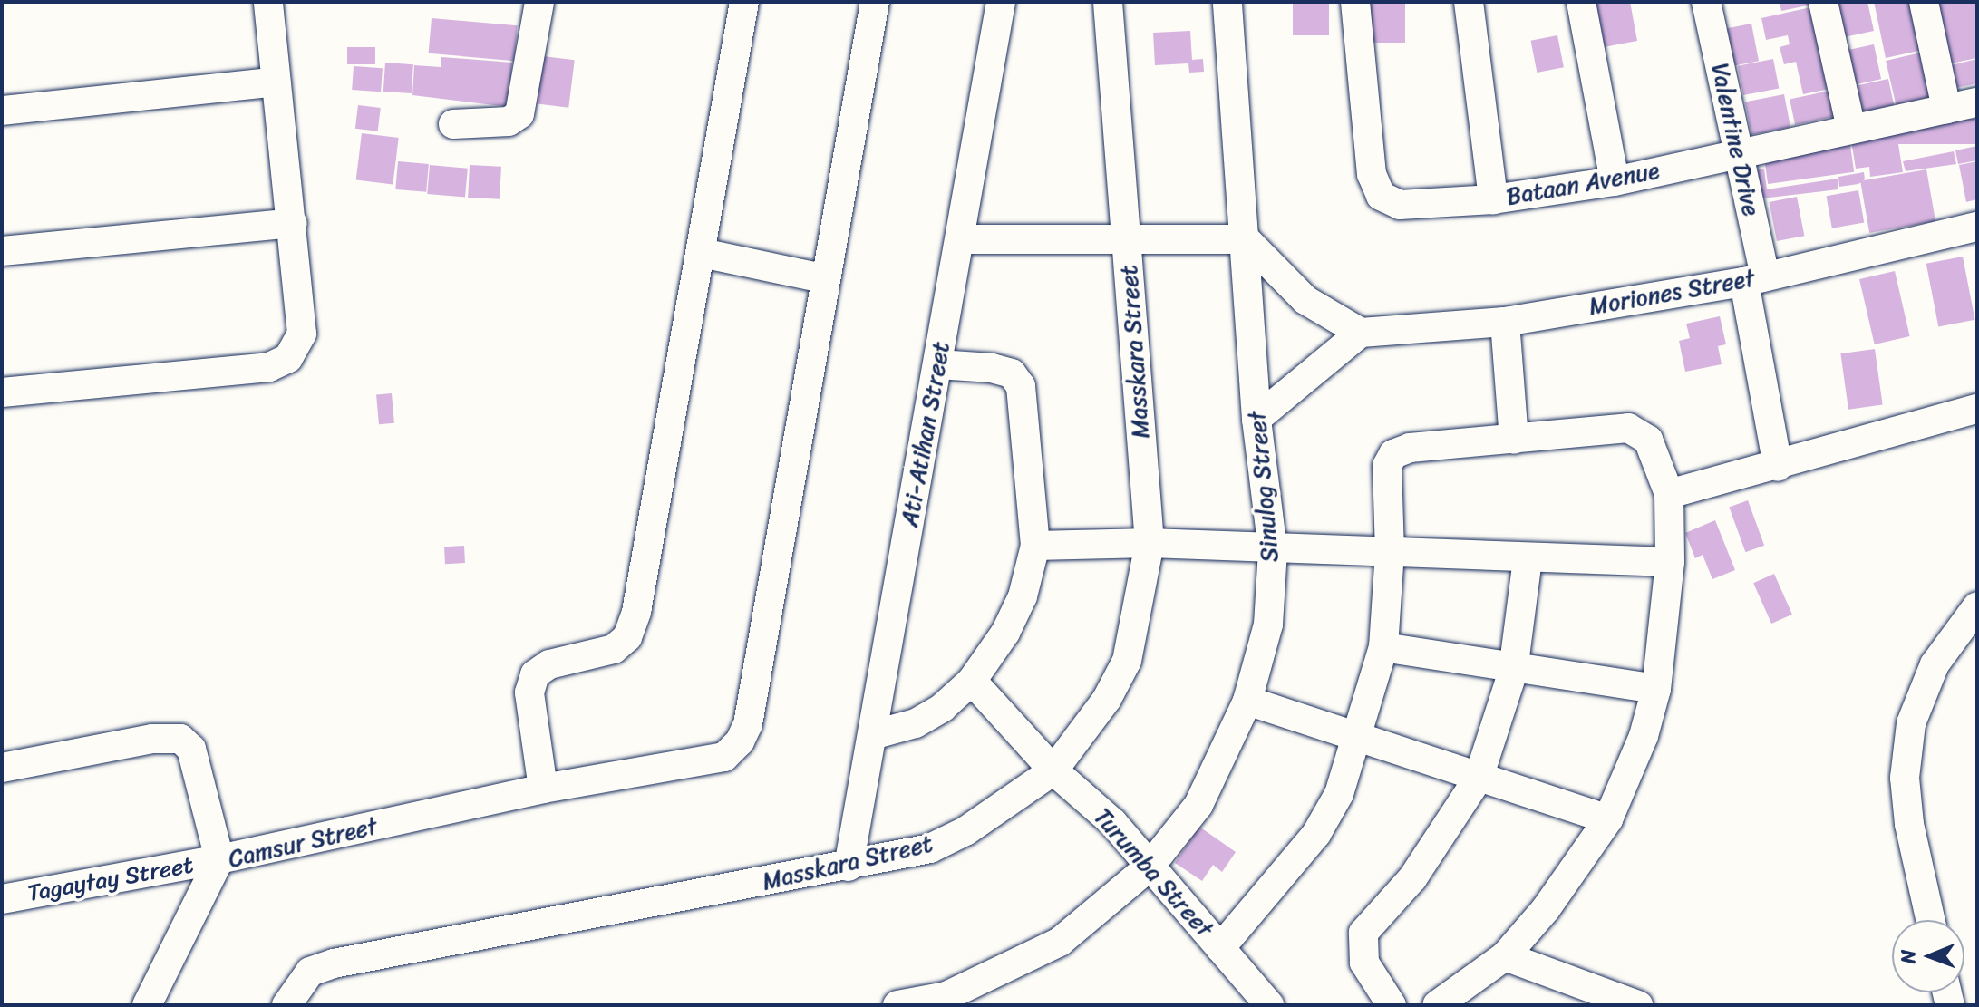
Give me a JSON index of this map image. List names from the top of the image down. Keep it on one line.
{"streets":{"street":["Valentine Drive","Bataan Avenue","Moriones Street","Masskara Street","Ati-Atihan Street","Sinulog Street","Camsur Street","Turumba Street","Tagaytay Street"]},"crossings":[["Valentine Drive","Bataan Avenue"],["Valentine Drive","Moriones Street"],["Masskara Street","Ati-Atihan Street"],["Masskara Street","Turumba Street"],["Sinulog Street","Turumba Street"],["Camsur Street","Tagaytay Street"]],"north":"left"}
